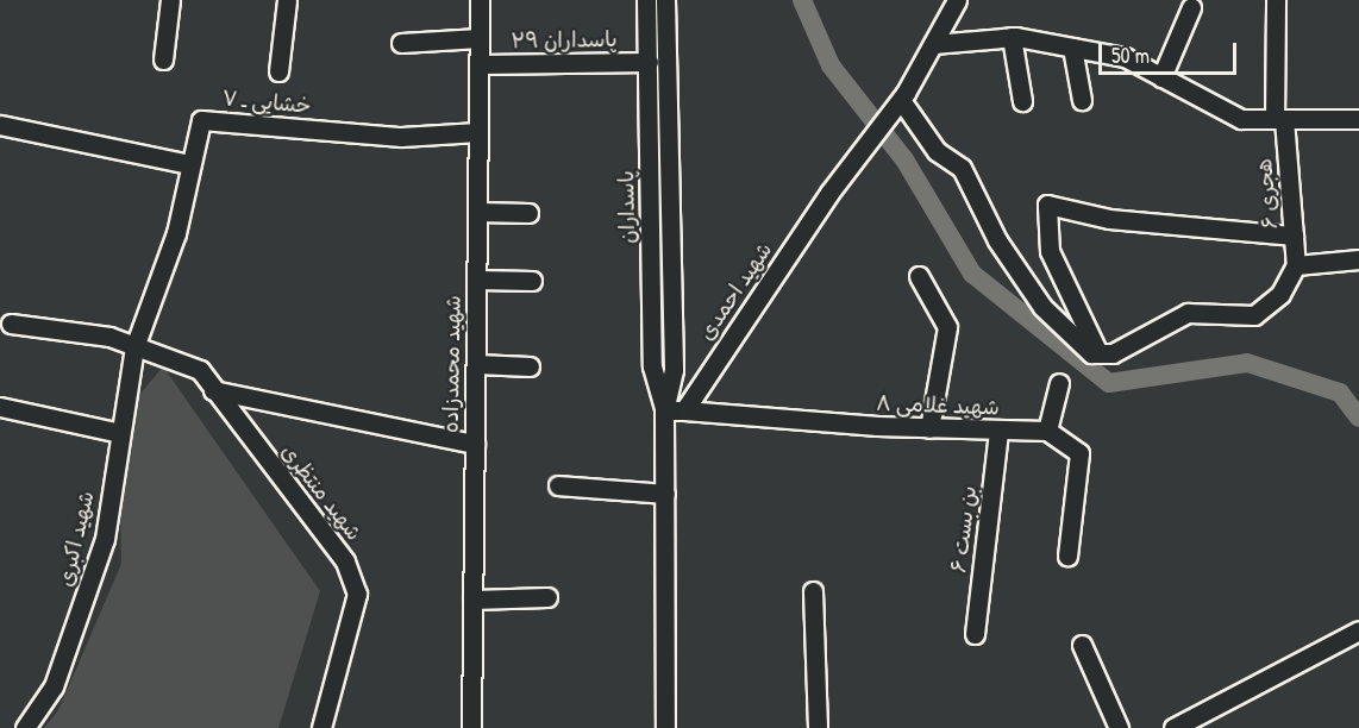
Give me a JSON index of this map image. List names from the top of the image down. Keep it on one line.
{"streets":{"street":["پاسداران ۲۹","خشایی ـ ۷","هجری ۶","پاسداران","شهید احمدی","شهید محمدزاده","۸ شهید غلامی","شهید منتظری","بن بست ۶","شهید اکبری"]},"crossings":[["پاسداران ۲۹","پاسداران"],["پاسداران ۲۹","شهید محمدزاده"],["خشایی ـ ۷","شهید محمدزاده"],["خشایی ـ ۷","شهید منتظری"],["خشایی ـ ۷","شهید اکبری"],["شهید احمدی","۸ شهید غلامی"],["۸ شهید غلامی","بن بست ۶"],["شهید منتظری","شهید اکبری"]],"scale_bar":"50 m"}
